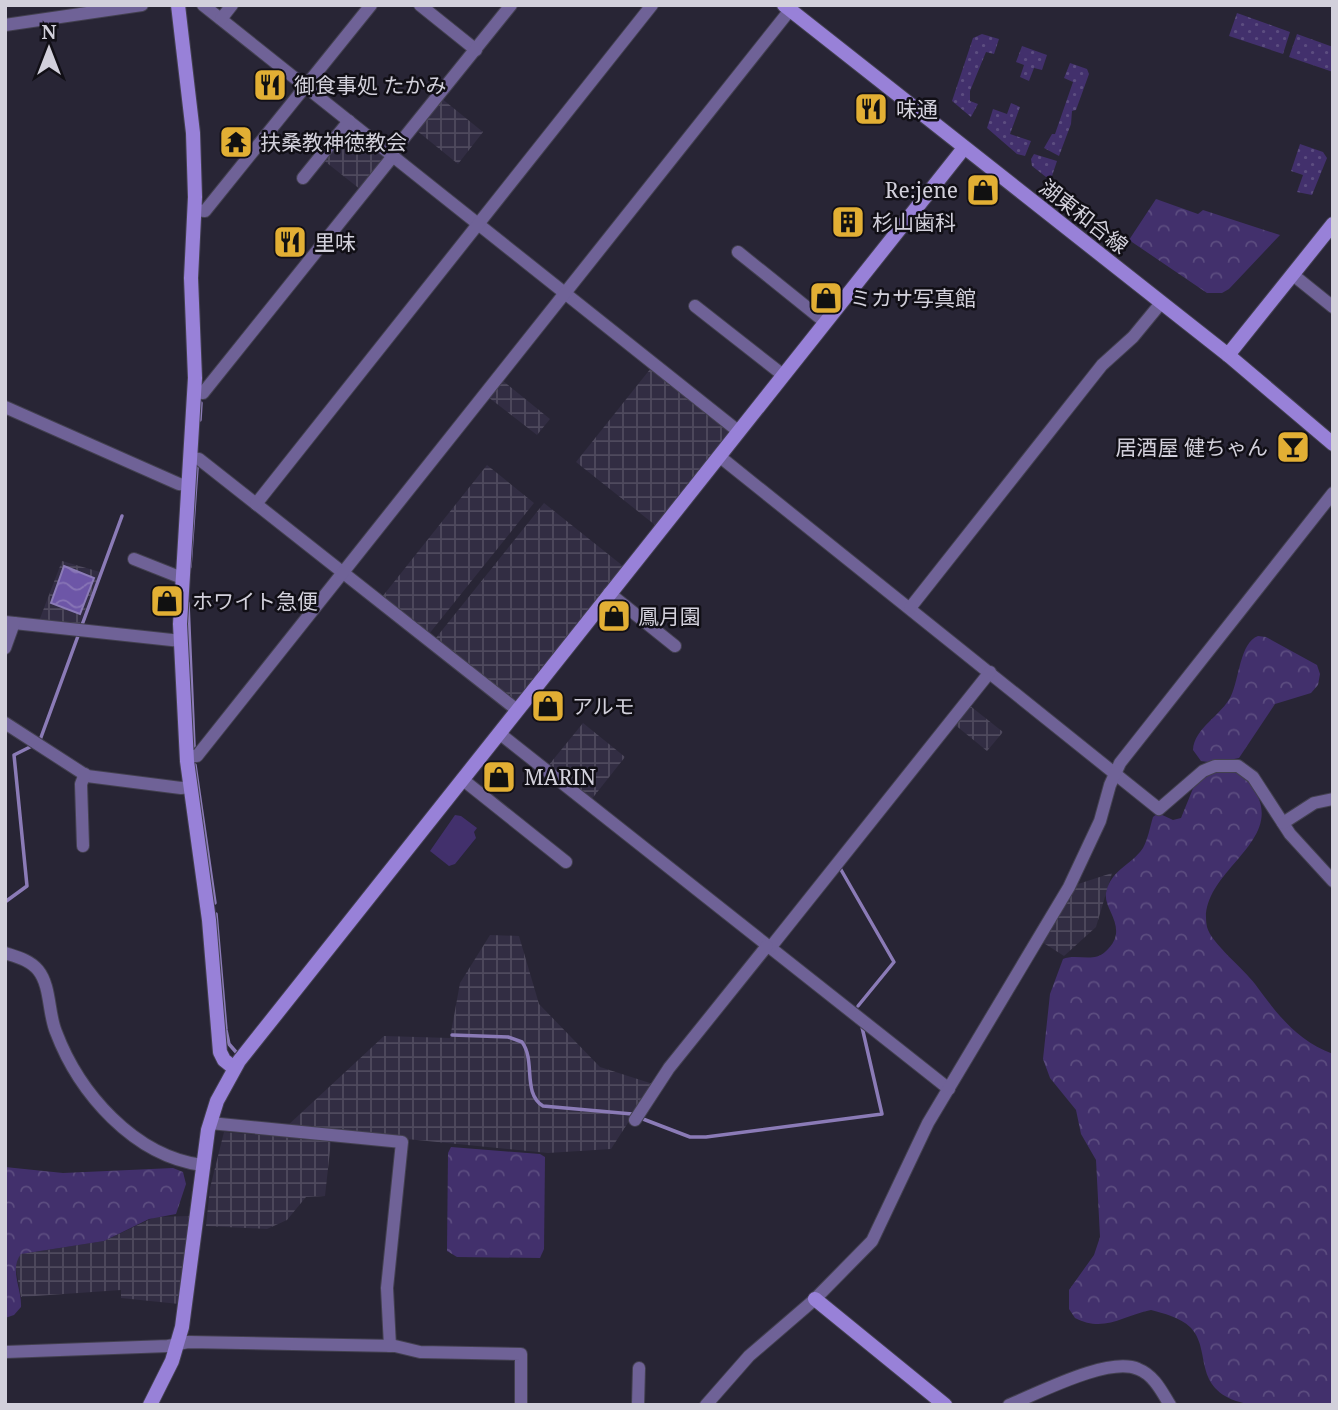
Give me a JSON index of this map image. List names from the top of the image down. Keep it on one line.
{"streets":{"street":["湖東和合線"]},"places":{"restaurant":["御食事処 たかみ","味通","里味"],"temple":["扶桑教神徳教会"],"shop":["Re:jene","ミカサ写真館","ホワイト急便","鳳月園","アルモ","MARIN"],"building":["杉山歯科"],"bar":["居酒屋 健ちゃん"]},"north":"top"}
